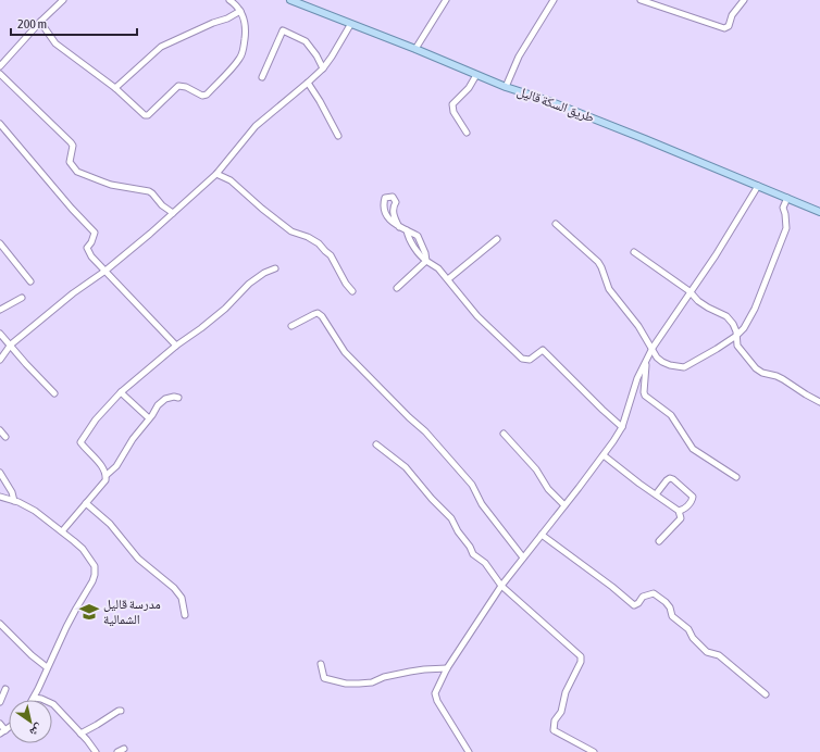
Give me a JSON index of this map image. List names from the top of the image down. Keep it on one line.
{"streets":{"main road":["طريق السكة قاليل"]},"places":{"school or university":["مدرسة قاليل الشمالية"]},"scale_bar":"200 m","north":"bottom right"}
